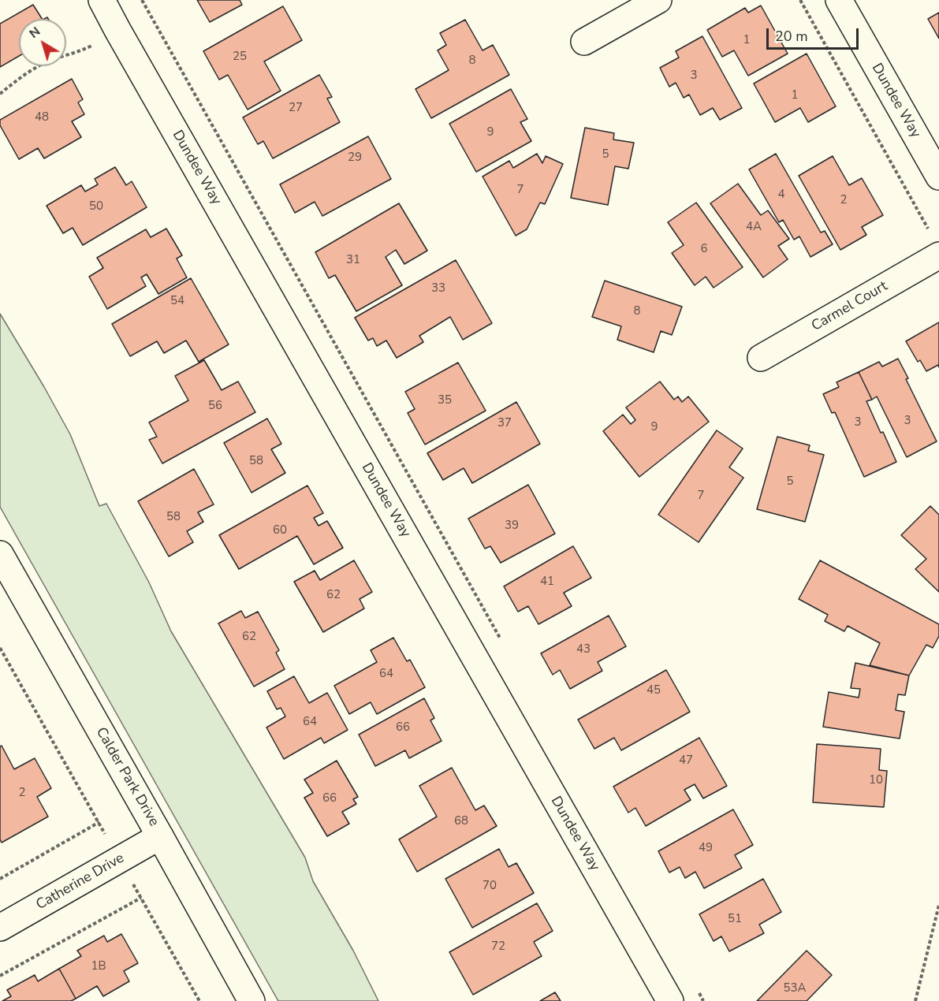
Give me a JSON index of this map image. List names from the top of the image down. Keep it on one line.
{"streets":{"street":["Dundee Way","Carmel Court","Calder Park Drive","Catherine Drive"]},"crossings":[["Calder Park Drive","Catherine Drive"]],"house_numbers":["1","25","8","3","1","27","48","9","5","29","7","4","2","50","4A","6","31","33","54","8","35","56","3","3","37","9","58","5","7","58","39","60","41","62","62","43","64","45","64","66","47","10","2","66","68","49","70","51","72","1B","53A"],"scale_bar":"20 m","north":"top left"}
